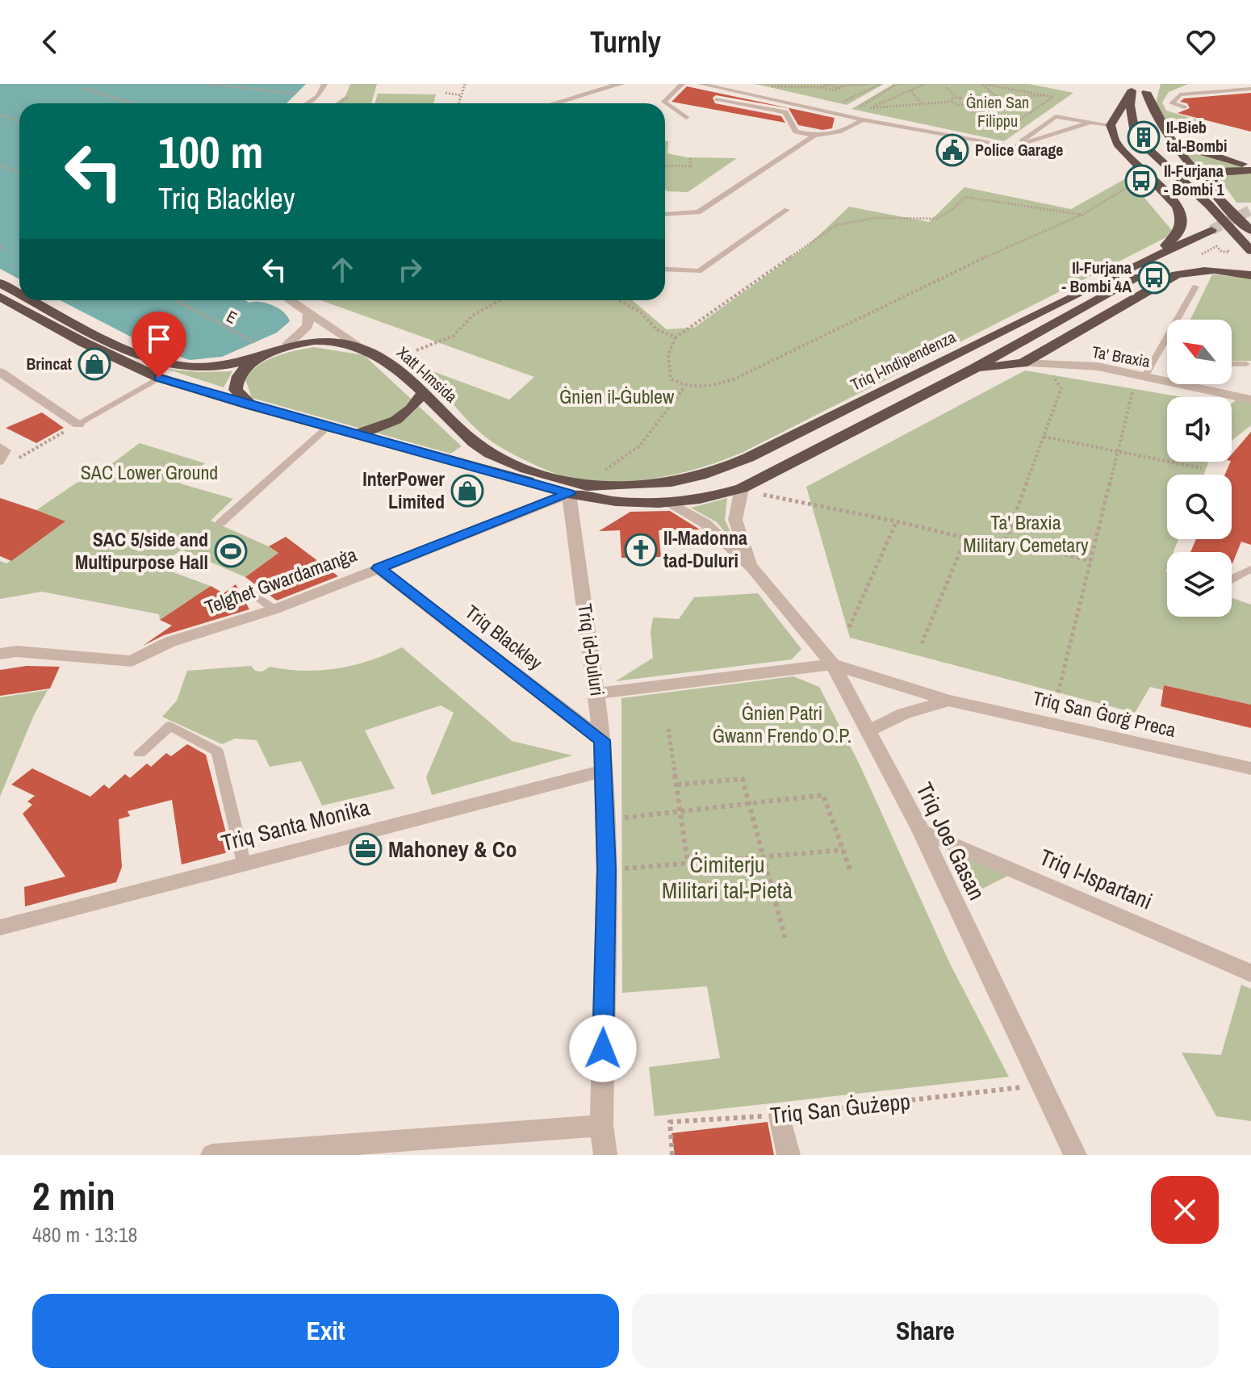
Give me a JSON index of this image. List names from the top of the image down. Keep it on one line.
{"streets":{"highway":["Triq l-Indipendenza","Xatt l-Imsida"],"street":["Ta' Braxia","Telgħet Gwardamanġa","Triq Blackley","Triq id-Duluri","Triq San Ġorġ Preca","Triq Santa Monika","Triq Joe Gasan","Triq l-Ispartani"],"path":["E","Triq San Ġużepp"]},"crossings":[["Triq l-Indipendenza","Xatt l-Imsida"],["Triq l-Indipendenza","Triq Joe Gasan"],["Telgħet Gwardamanġa","Triq Blackley"],["Telgħet Gwardamanġa","Triq id-Duluri"],["Triq Blackley","Triq id-Duluri"],["Triq id-Duluri","Triq Santa Monika"],["Triq San Ġorġ Preca","Triq Joe Gasan"],["Triq Joe Gasan","Triq l-Ispartani"],["Triq Joe Gasan","Triq San Ġużepp"]],"parks":["Ġnien San Filippu","Ġnien il-Ġublew","SAC Lower Ground","Ta' Braxia Military Cemetary","Ġnien Patri Ġwann Frendo O.P.","Ċimiterju Militari tal-Pietà"],"places":{"building":["Il-Bieb tal-Bombi"],"public building":["Police Garage"],"bus stop":["Il-Furjana - Bombi 1","Il-Furjana - Bombi 4A"],"shop":["Brincat","InterPower Limited"],"church":["Il-Madonna tad-Duluri"],"sports":["SAC 5/side and Multipurpose Hall"],"office":["Mahoney & Co"]},"north":"top left","page":{"header":"Turnly","turn":["100 m","Triq Blackley"],"heading":["2 min","480 m · 13:18"],"buttons":["Exit","Share"]}}
